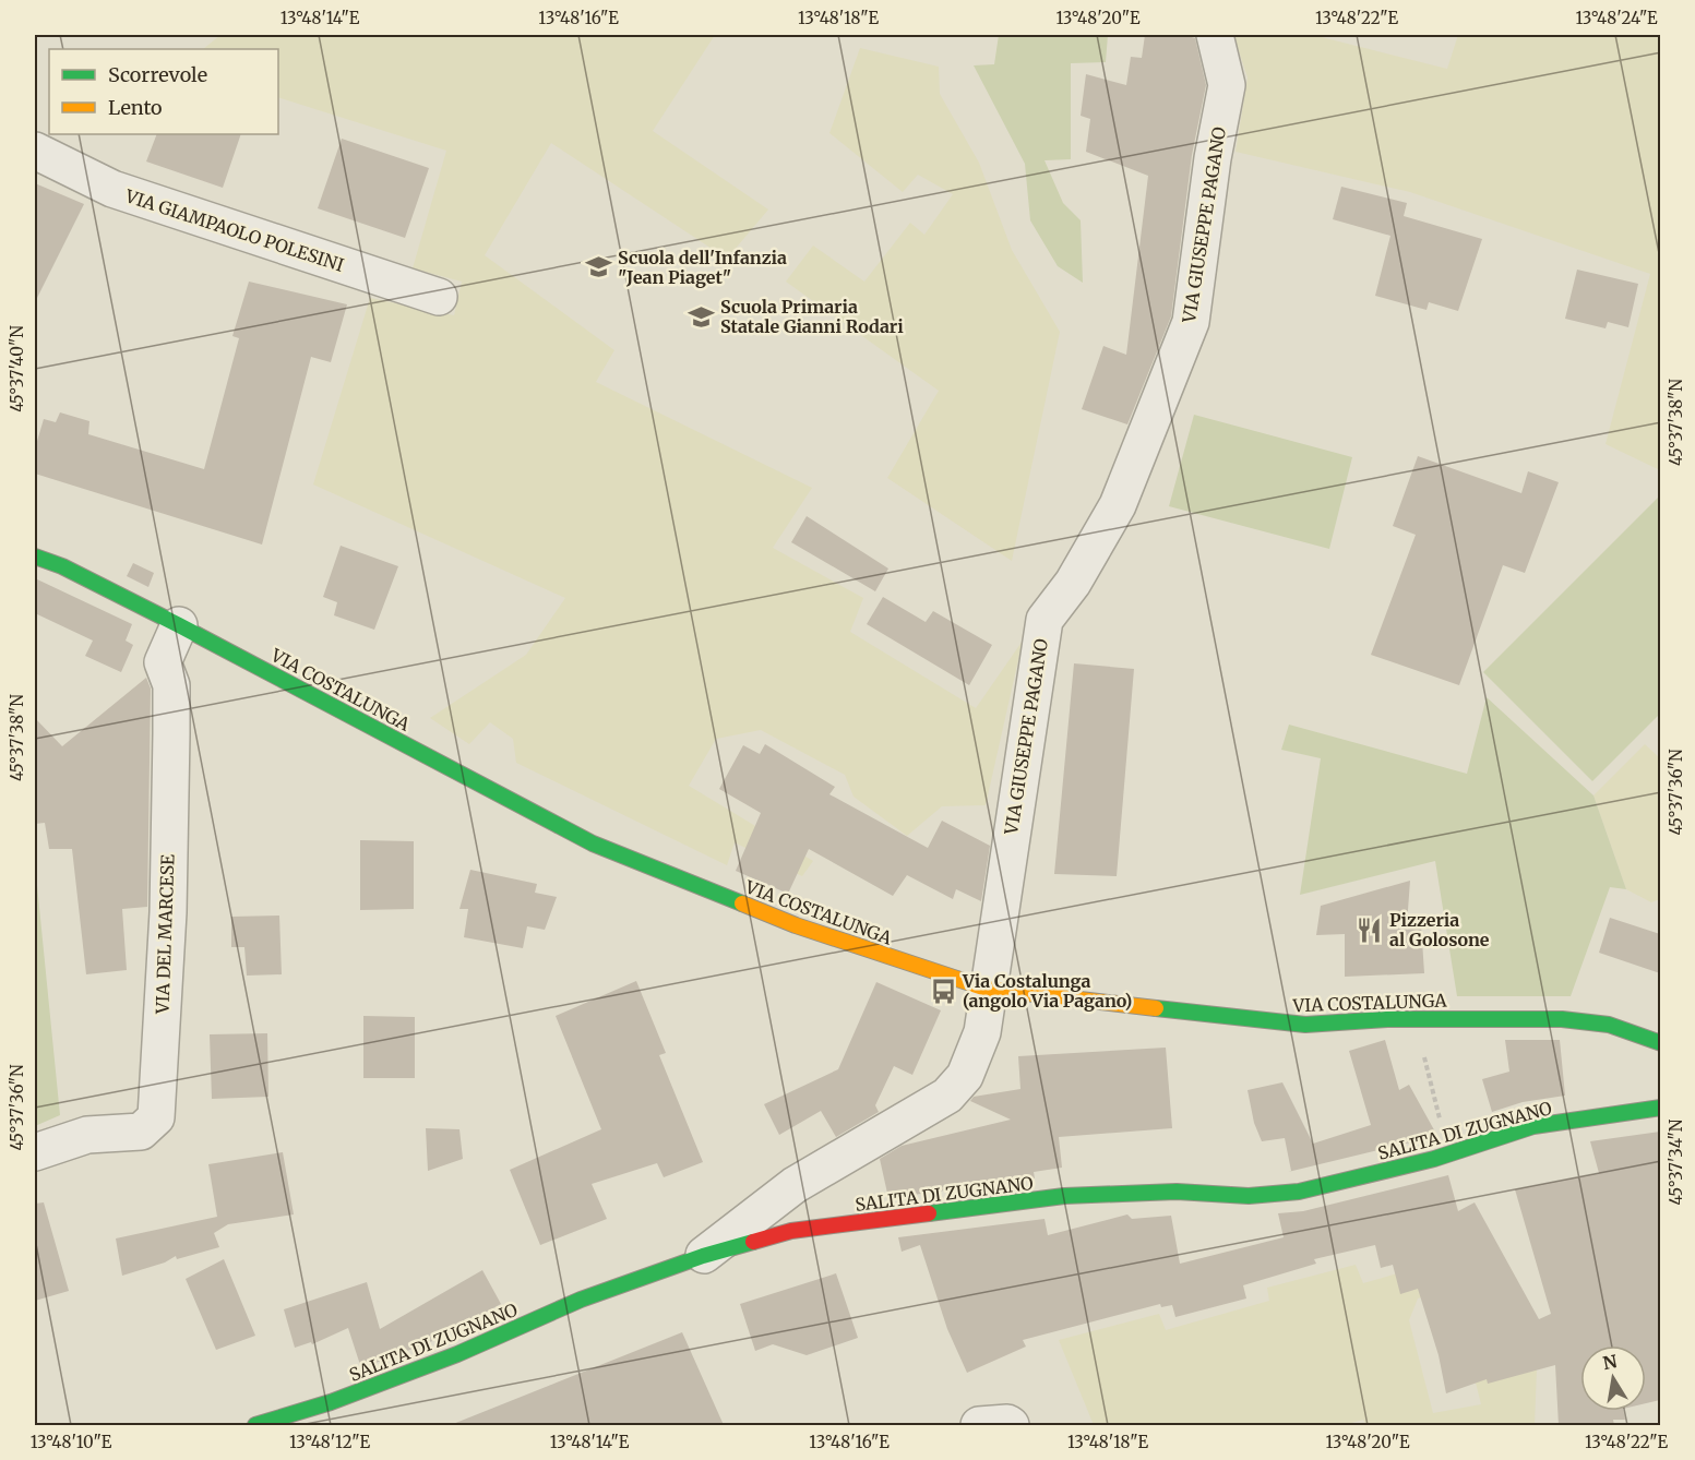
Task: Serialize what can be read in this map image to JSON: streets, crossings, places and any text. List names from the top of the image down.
{
  "streets": {
    "street": [
      "VIA GIUSEPPE PAGANO",
      "VIA GIAMPAOLO POLESINI",
      "VIA COSTALUNGA",
      "VIA DEL MARCESE",
      "SALITA DI ZUGNANO"
    ]
  },
  "crossings": [
    ["VIA GIUSEPPE PAGANO", "VIA COSTALUNGA"],
    ["VIA GIUSEPPE PAGANO", "SALITA DI ZUGNANO"],
    ["VIA COSTALUNGA", "VIA DEL MARCESE"]
  ],
  "places": {
    "school or university": ["Scuola dell'Infanzia \"Jean Piaget\"", "Scuola Primaria Statale Gianni Rodari"],
    "restaurant": ["Pizzeria al Golosone"],
    "bus stop": ["Via Costalunga (angolo Via Pagano)"]
  },
  "legend": ["Scorrevole", "Lento"],
  "north": "top",
  "coordinates": [
    "13°48'14\"E",
    "13°48'16\"E",
    "13°48'18\"E",
    "13°48'20\"E",
    "13°48'22\"E",
    "13°48'24\"E",
    "45°37'40\"N",
    "45°37'38\"N",
    "45°37'36\"N",
    "45°37'34\"N",
    "13°48'10\"E",
    "13°48'12\"E"
  ]
}
